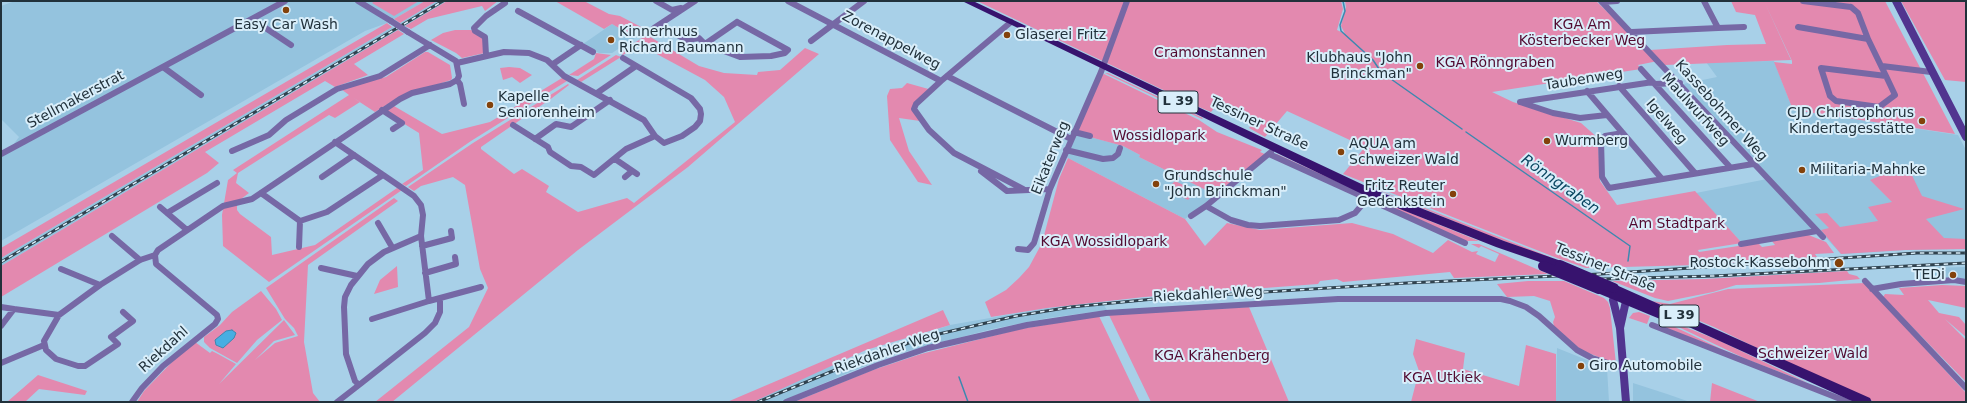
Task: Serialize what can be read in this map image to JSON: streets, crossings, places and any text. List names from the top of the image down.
{
  "streets": {
    "main road": ["L 39", "Tessiner Straße"],
    "street": [
      "Zorenappelweg",
      "Taubenweg",
      "Stellmakerstrat",
      "Maulwurfweg",
      "Kassebohmer Weg",
      "Igelweg",
      "Eikaterweg",
      "Riekdahler Weg",
      "Riekdahl"
    ]
  },
  "crossings": [
    ["Taubenweg", "Maulwurfweg"],
    ["Taubenweg", "Kassebohmer Weg"],
    ["Taubenweg", "Igelweg"],
    ["Tessiner Straße", "Eikaterweg"]
  ],
  "water": ["Rönngraben"],
  "parks": [
    "KGA Am Kösterbecker Weg",
    "Cramonstannen",
    "KGA Rönngraben",
    "Wossidlopark",
    "Am Stadtpark",
    "KGA Wossidlopark",
    "Schweizer Wald",
    "KGA Krähenberg",
    "KGA Utkiek"
  ],
  "places": [
    "Easy Car Wash",
    "Glaserei Fritz",
    "Kinnerhuus Richard Baumann",
    "Klubhaus \"John Brinckman\"",
    "Kapelle Seniorenheim",
    "CJD Christophorus Kindertagesstätte",
    "Wurmberg",
    "AQUA am Schweizer Wald",
    "Militaria-Mahnke",
    "Grundschule \"John Brinckman\"",
    "Fritz Reuter Gedenkstein",
    "Rostock-Kassebohm",
    "TEDi",
    "Giro Automobile"
  ]
}
